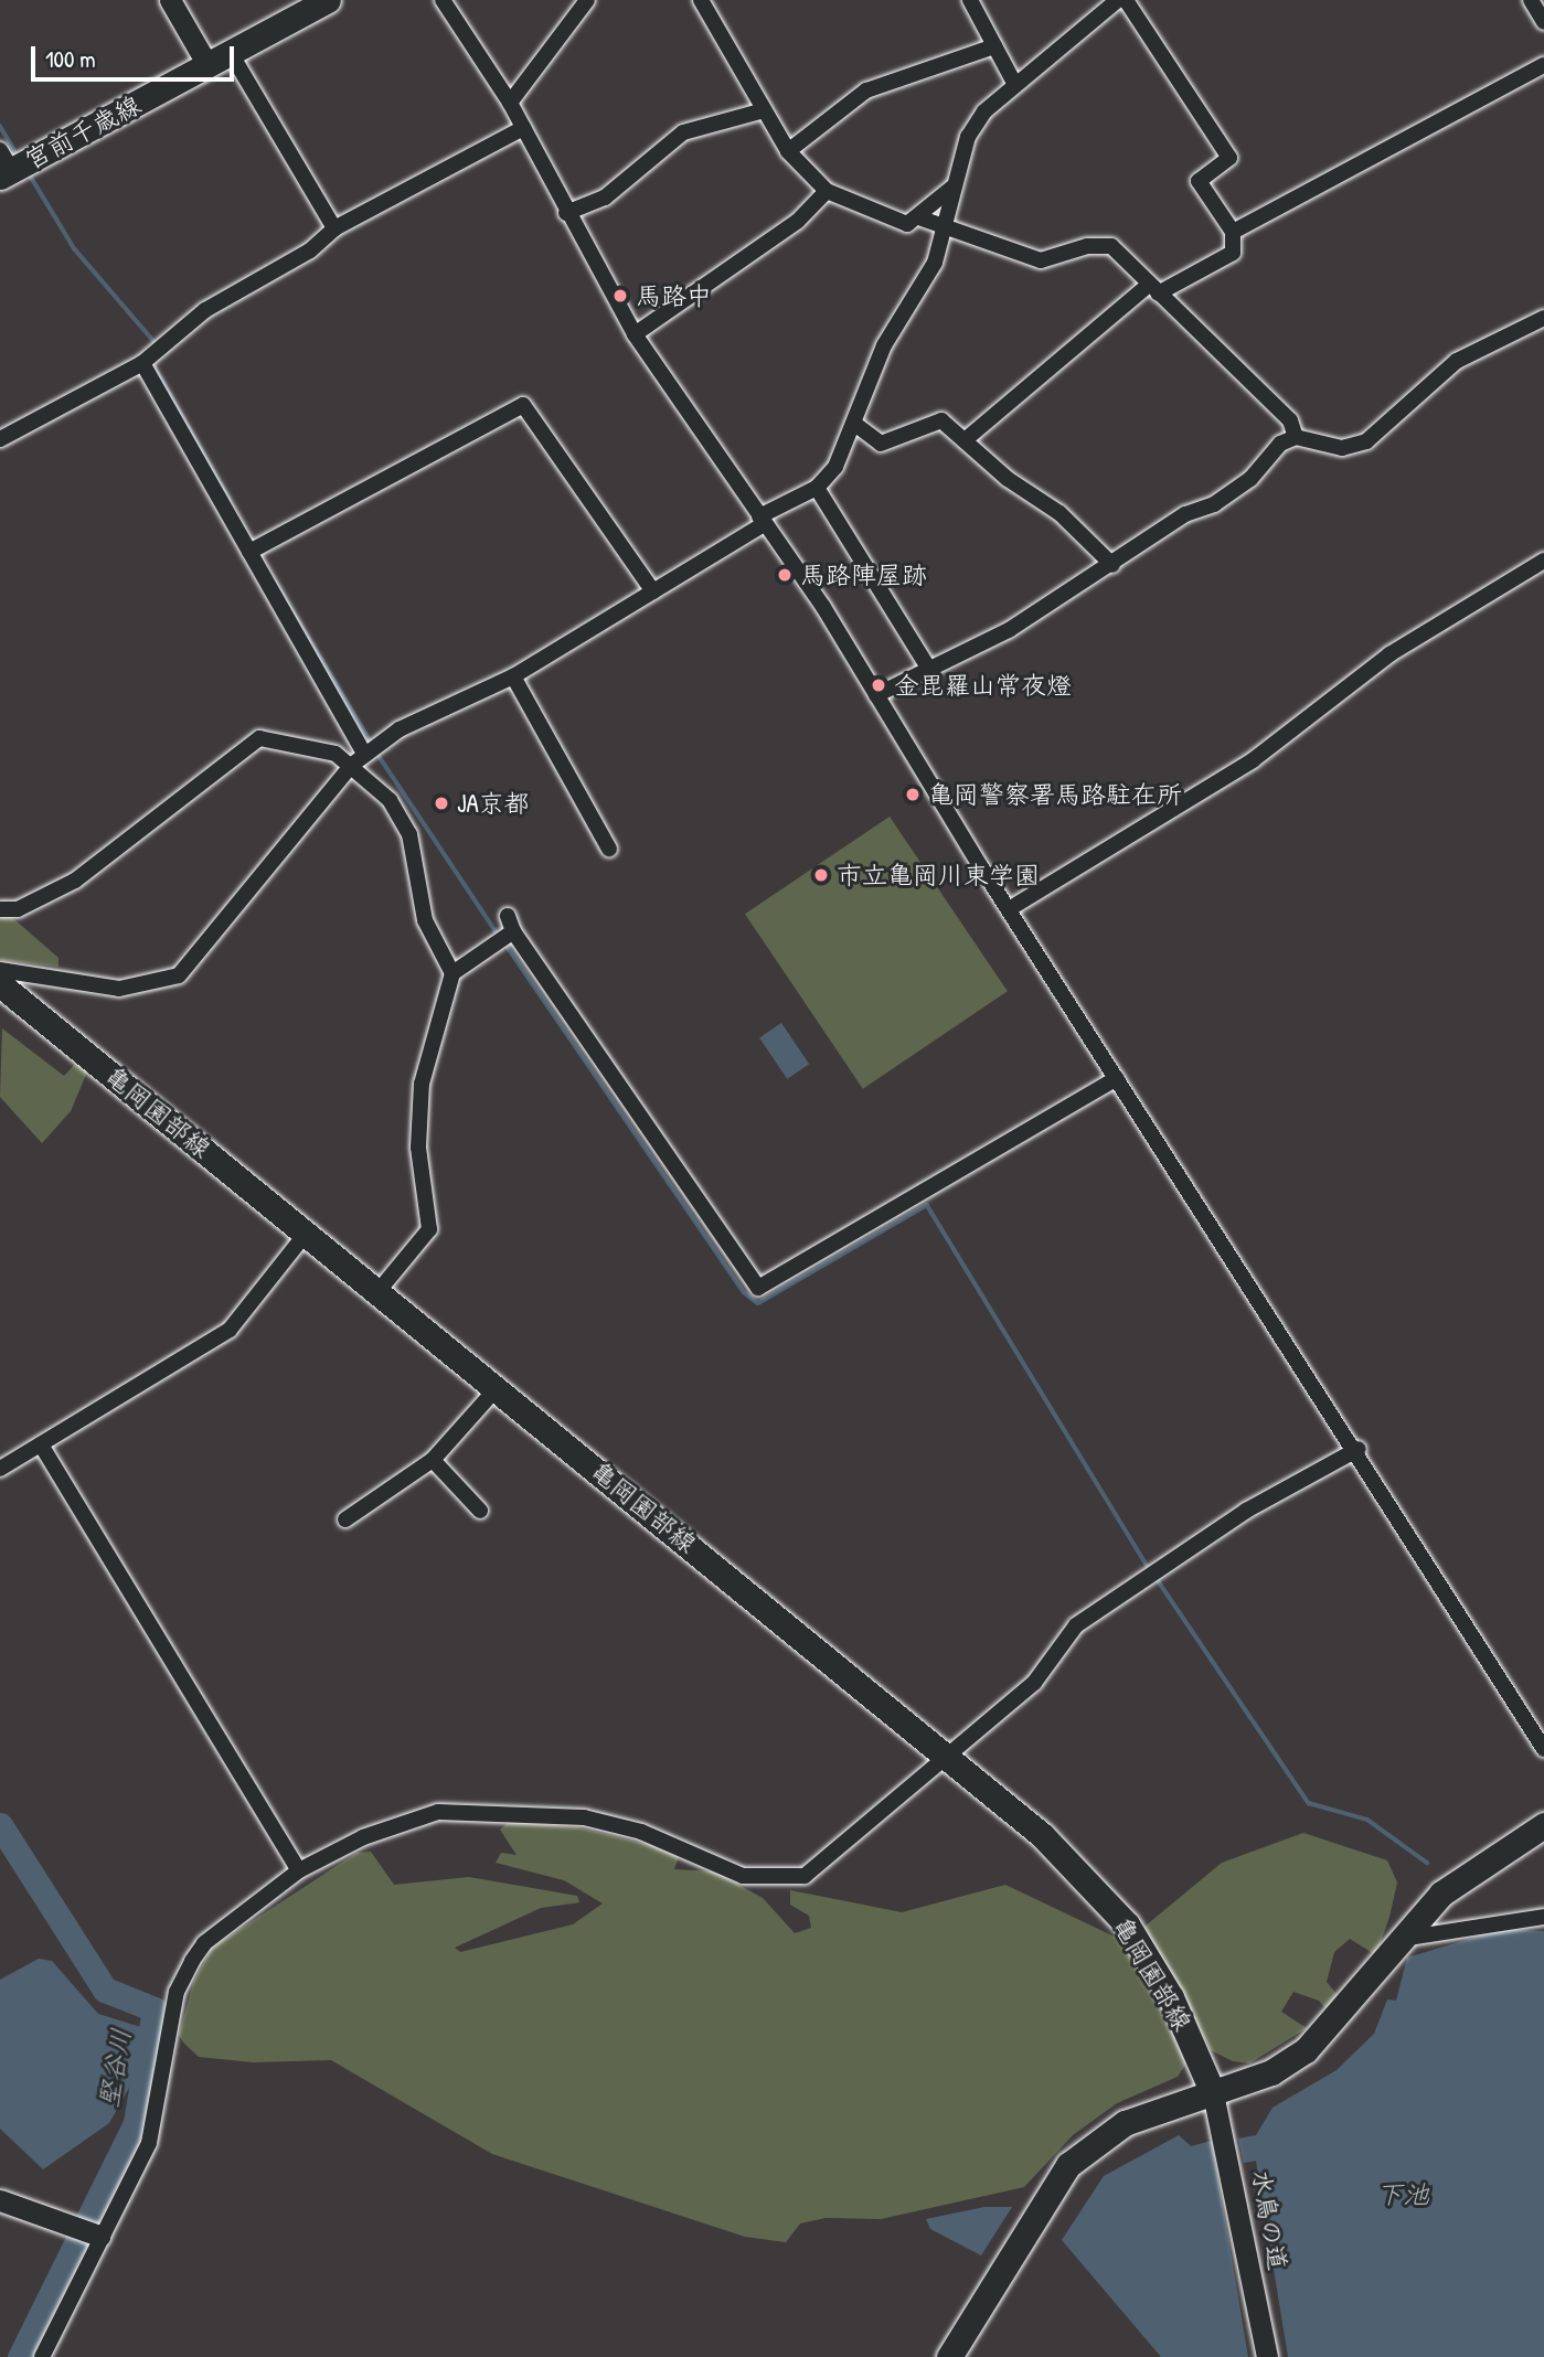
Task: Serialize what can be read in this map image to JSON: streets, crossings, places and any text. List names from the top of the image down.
{
  "streets": {
    "main road": ["宮前千歳線", "亀岡園部線"],
    "street": ["水鳥の道"]
  },
  "crossings": [
    ["亀岡園部線", "水鳥の道"]
  ],
  "water": ["堅谷川", "下池"],
  "places": [
    "馬路中",
    "馬路陣屋跡",
    "金毘羅山常夜燈",
    "亀岡警察署馬路駐在所",
    "JA京都",
    "市立亀岡川東学園"
  ],
  "scale_bar": "100 m"
}
